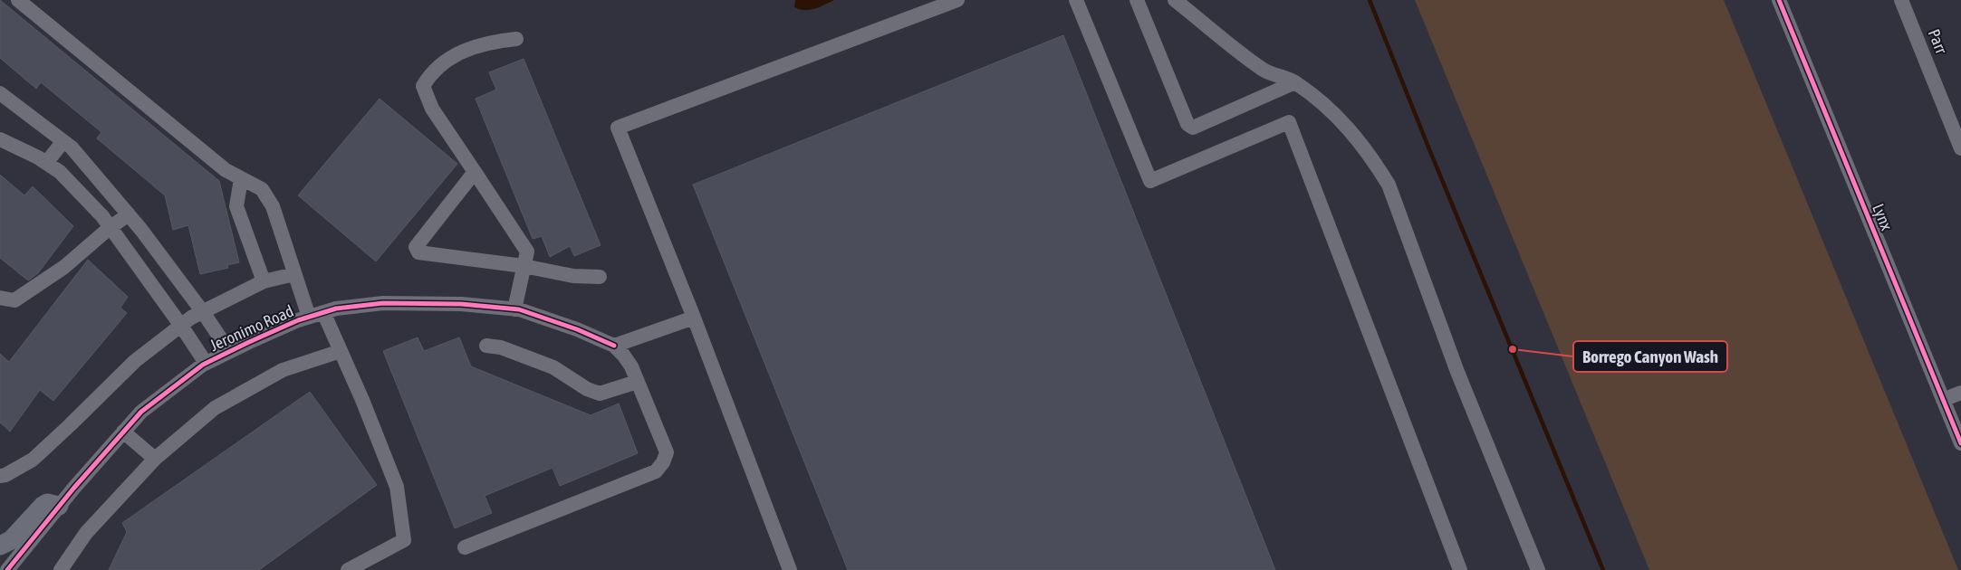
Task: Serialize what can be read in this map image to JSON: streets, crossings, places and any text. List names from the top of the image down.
{
  "streets": {
    "street": ["Parr", "Lynx", "Jeronimo Road"]
  },
  "places": ["Borrego Canyon Wash"]
}
